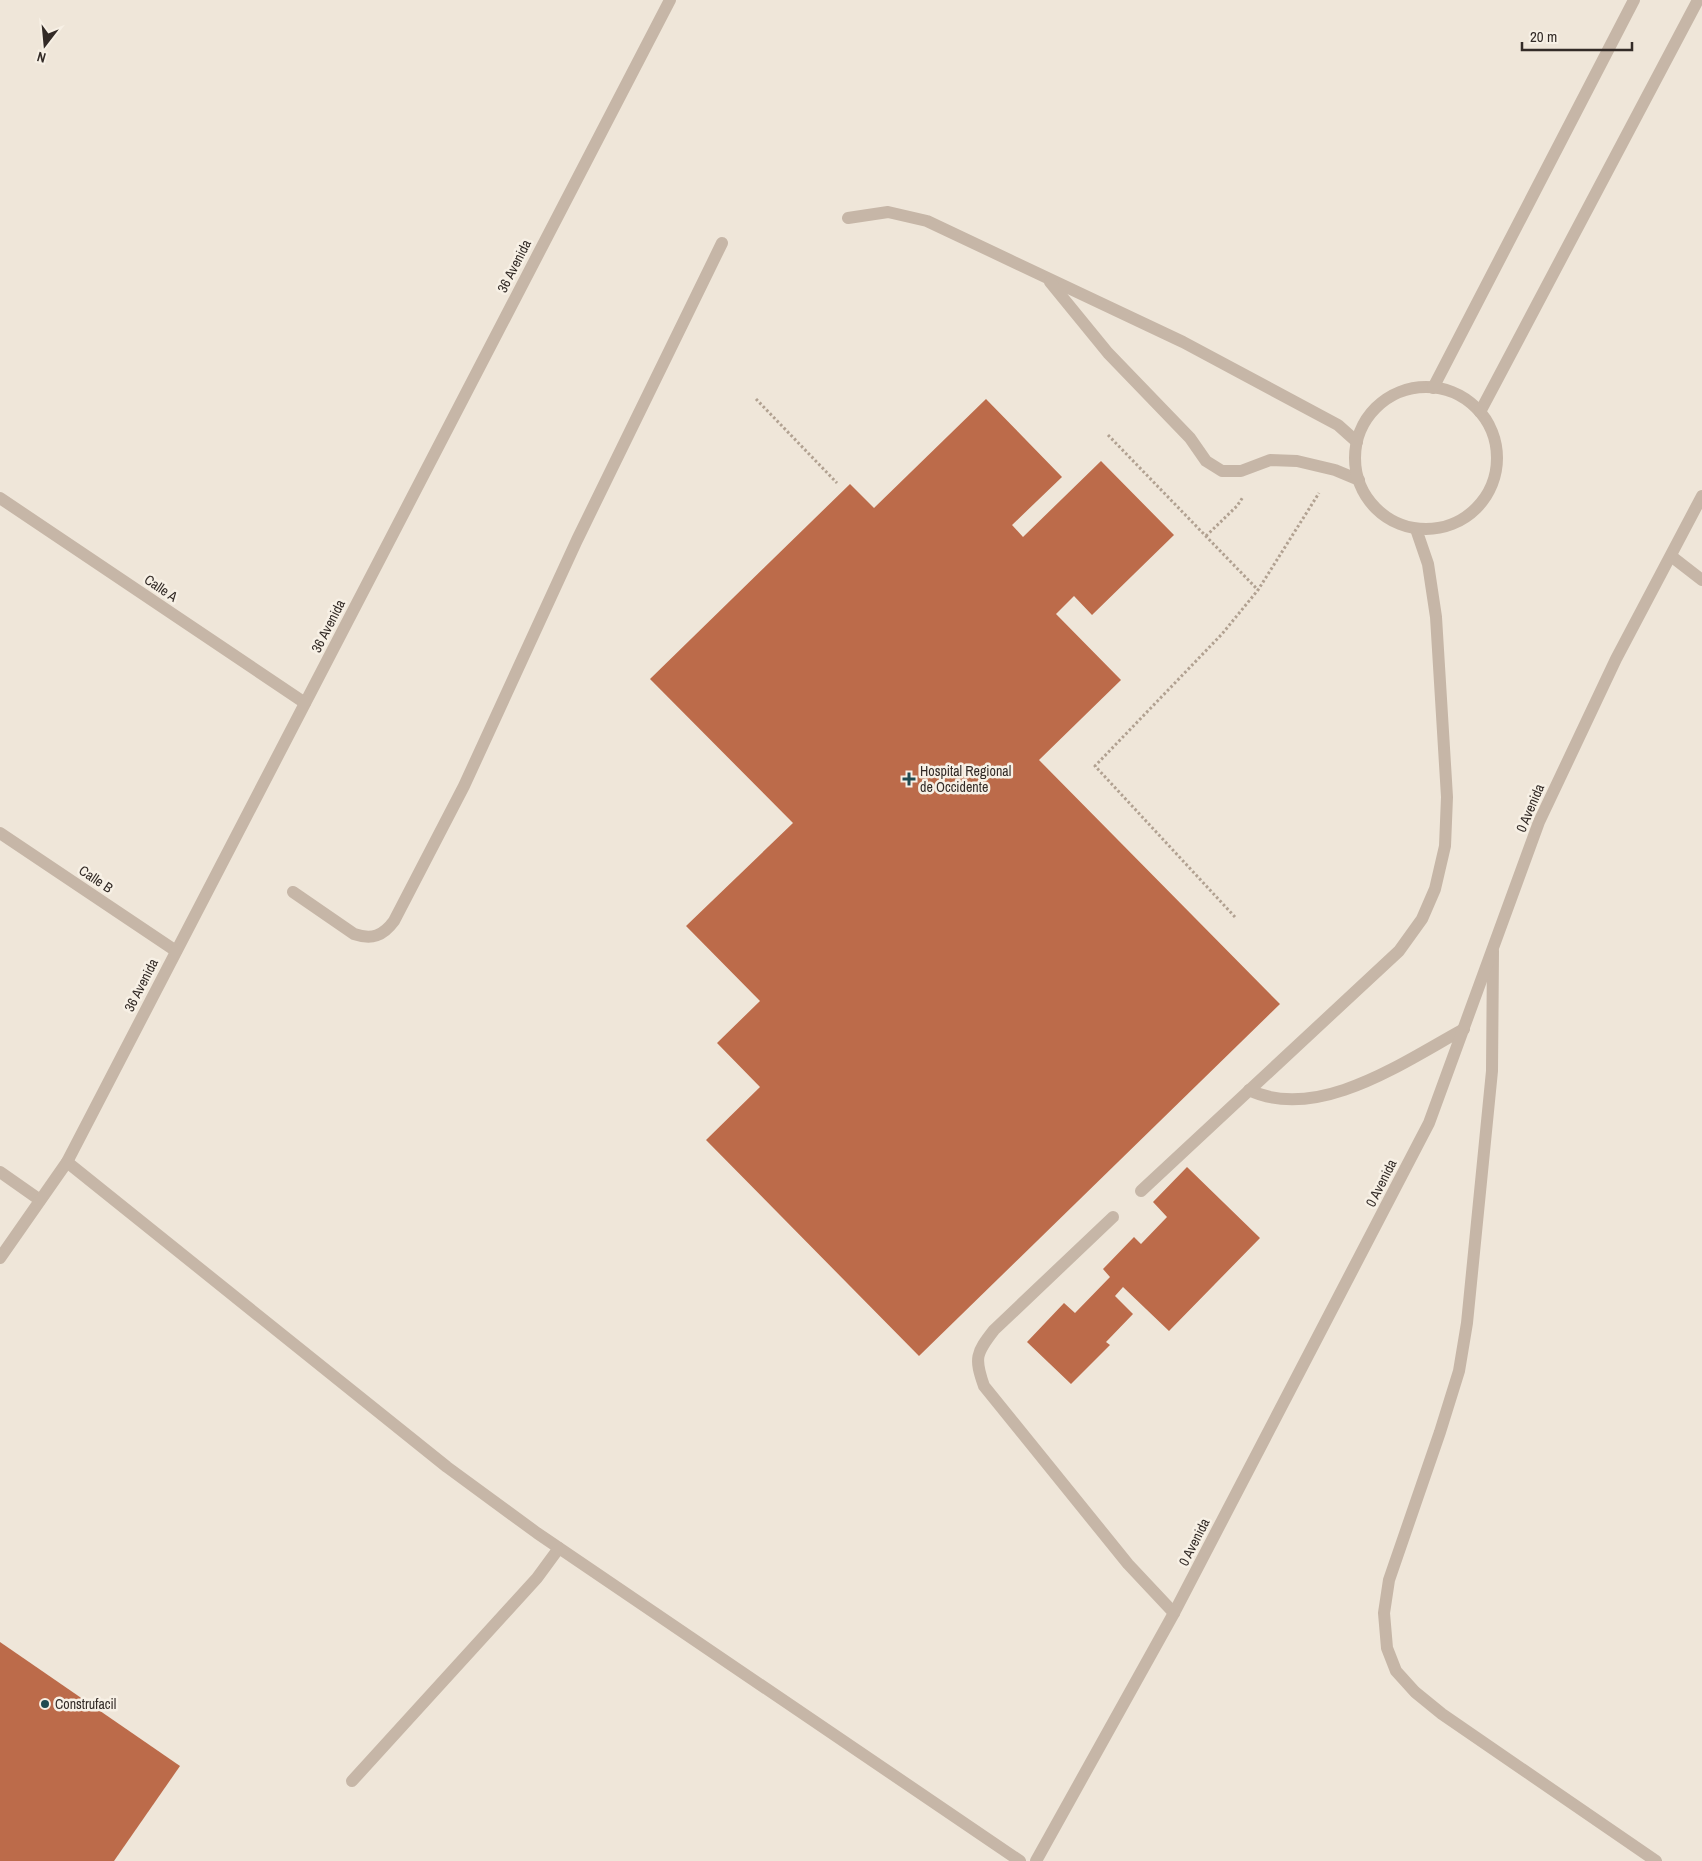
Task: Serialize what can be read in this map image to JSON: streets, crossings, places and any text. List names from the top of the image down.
{
  "streets": {
    "street": [
      "36 Avenida",
      "Calle A",
      "0 Avenida",
      "Calle B"
    ]
  },
  "crossings": [
    ["36 Avenida", "Calle A"],
    ["36 Avenida", "Calle B"]
  ],
  "places": {
    "health": ["Hospital Regional de Occidente"],
    "other": ["Construfacil"]
  },
  "scale_bar": "20 m",
  "north": "bottom"
}
